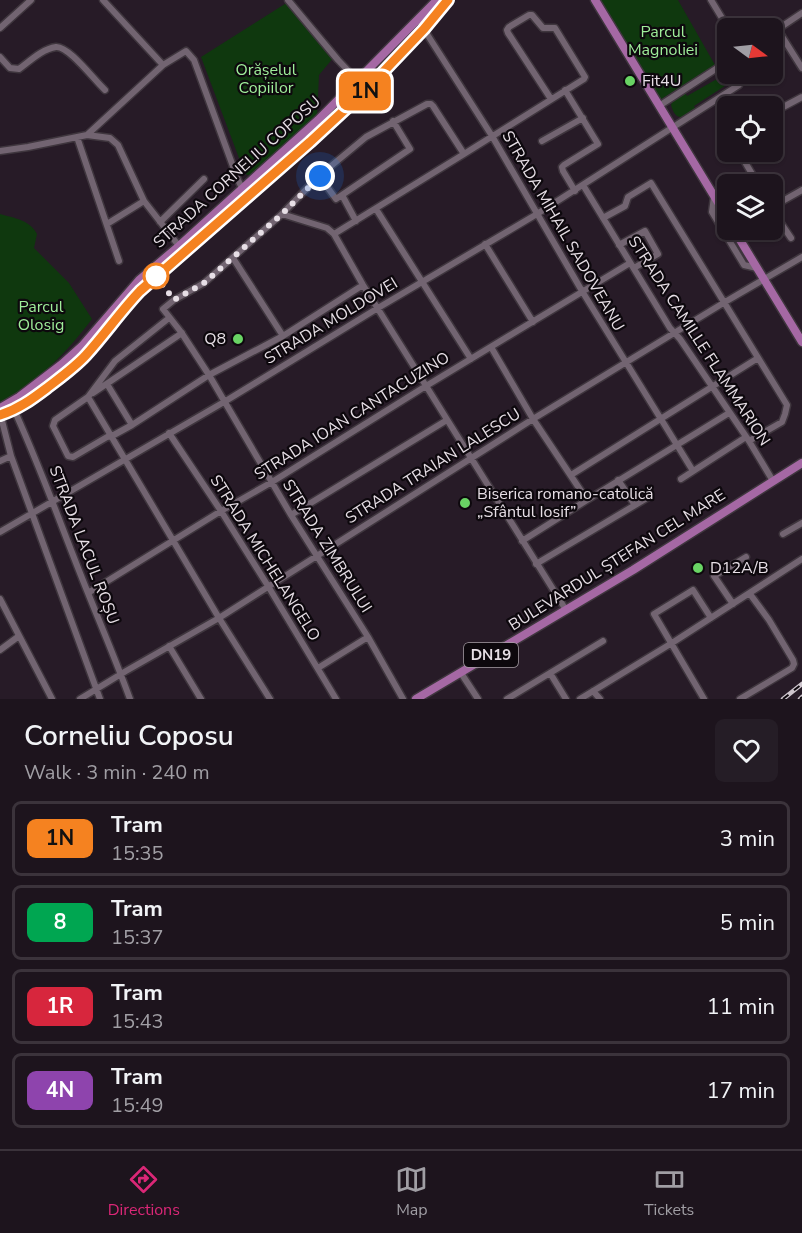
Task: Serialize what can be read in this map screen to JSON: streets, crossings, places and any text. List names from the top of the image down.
{
  "streets": {
    "main road": ["STRADA CORNELIU COPOSU", "BULEVARDUL ȘTEFAN CEL MARE", "DN19"],
    "street": [
      "STRADA MIHAIL SADOVEANU",
      "STRADA MOLDOVEI",
      "STRADA CAMILLE FLAMMARION",
      "STRADA IOAN CANTACUZINO",
      "STRADA TRAIAN LALESCU",
      "STRADA LACUL ROȘU",
      "STRADA ZIMBRULUI",
      "STRADA MICHELANGELO"
    ]
  },
  "crossings": [
    ["STRADA CORNELIU COPOSU", "STRADA MIHAIL SADOVEANU"],
    ["STRADA CORNELIU COPOSU", "STRADA LACUL ROȘU"],
    ["STRADA MIHAIL SADOVEANU", "STRADA MOLDOVEI"],
    ["STRADA MIHAIL SADOVEANU", "STRADA IOAN CANTACUZINO"],
    ["STRADA MIHAIL SADOVEANU", "STRADA TRAIAN LALESCU"],
    ["STRADA MOLDOVEI", "STRADA CAMILLE FLAMMARION"],
    ["STRADA MOLDOVEI", "STRADA LACUL ROȘU"],
    ["STRADA MOLDOVEI", "STRADA ZIMBRULUI"],
    ["STRADA MOLDOVEI", "STRADA MICHELANGELO"],
    ["STRADA CAMILLE FLAMMARION", "STRADA IOAN CANTACUZINO"],
    ["STRADA CAMILLE FLAMMARION", "STRADA TRAIAN LALESCU"],
    ["STRADA CAMILLE FLAMMARION", "BULEVARDUL ȘTEFAN CEL MARE"],
    ["STRADA IOAN CANTACUZINO", "STRADA LACUL ROȘU"],
    ["STRADA IOAN CANTACUZINO", "STRADA ZIMBRULUI"],
    ["STRADA IOAN CANTACUZINO", "STRADA MICHELANGELO"],
    ["STRADA TRAIAN LALESCU", "STRADA LACUL ROȘU"],
    ["STRADA TRAIAN LALESCU", "STRADA ZIMBRULUI"],
    ["STRADA TRAIAN LALESCU", "STRADA MICHELANGELO"]
  ],
  "parks": ["Parcul Magnoliei", "Orășelul Copiilor", "Parcul Olosig"],
  "places": [
    "Fit4U",
    "Q8",
    "Biserica romano-catolică „Sfântul Iosif”",
    "D12A/B"
  ],
  "lines": ["tram line 1N"],
  "north": "right",
  "page": {
    "on_map": "1N",
    "heading": ["Corneliu Coposu", "Walk · 3 min · 240 m"],
    "list": [
      {
        "mark": "1N",
        "name": "Tram",
        "note": "15:35",
        "value": "3 min"
      },
      {
        "mark": "8",
        "name": "Tram",
        "note": "15:37",
        "value": "5 min"
      },
      {
        "mark": "1R",
        "name": "Tram",
        "note": "15:43",
        "value": "11 min"
      },
      {
        "mark": "4N",
        "name": "Tram",
        "note": "15:49",
        "value": "17 min"
      }
    ],
    "tabs": ["Directions", "Map", "Tickets"]
  }
}
